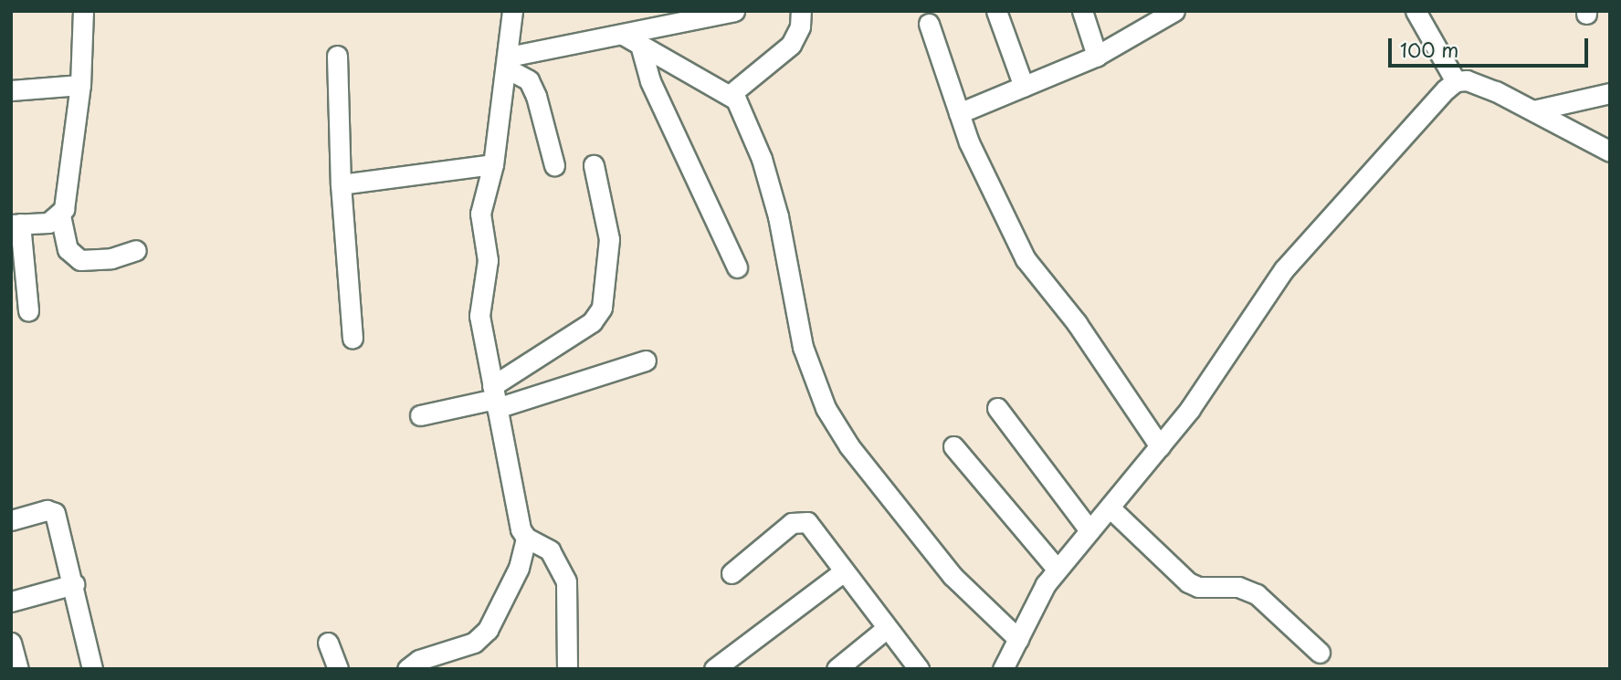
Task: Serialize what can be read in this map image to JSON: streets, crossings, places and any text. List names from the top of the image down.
{
  "scale_bar": "100 m"
}
